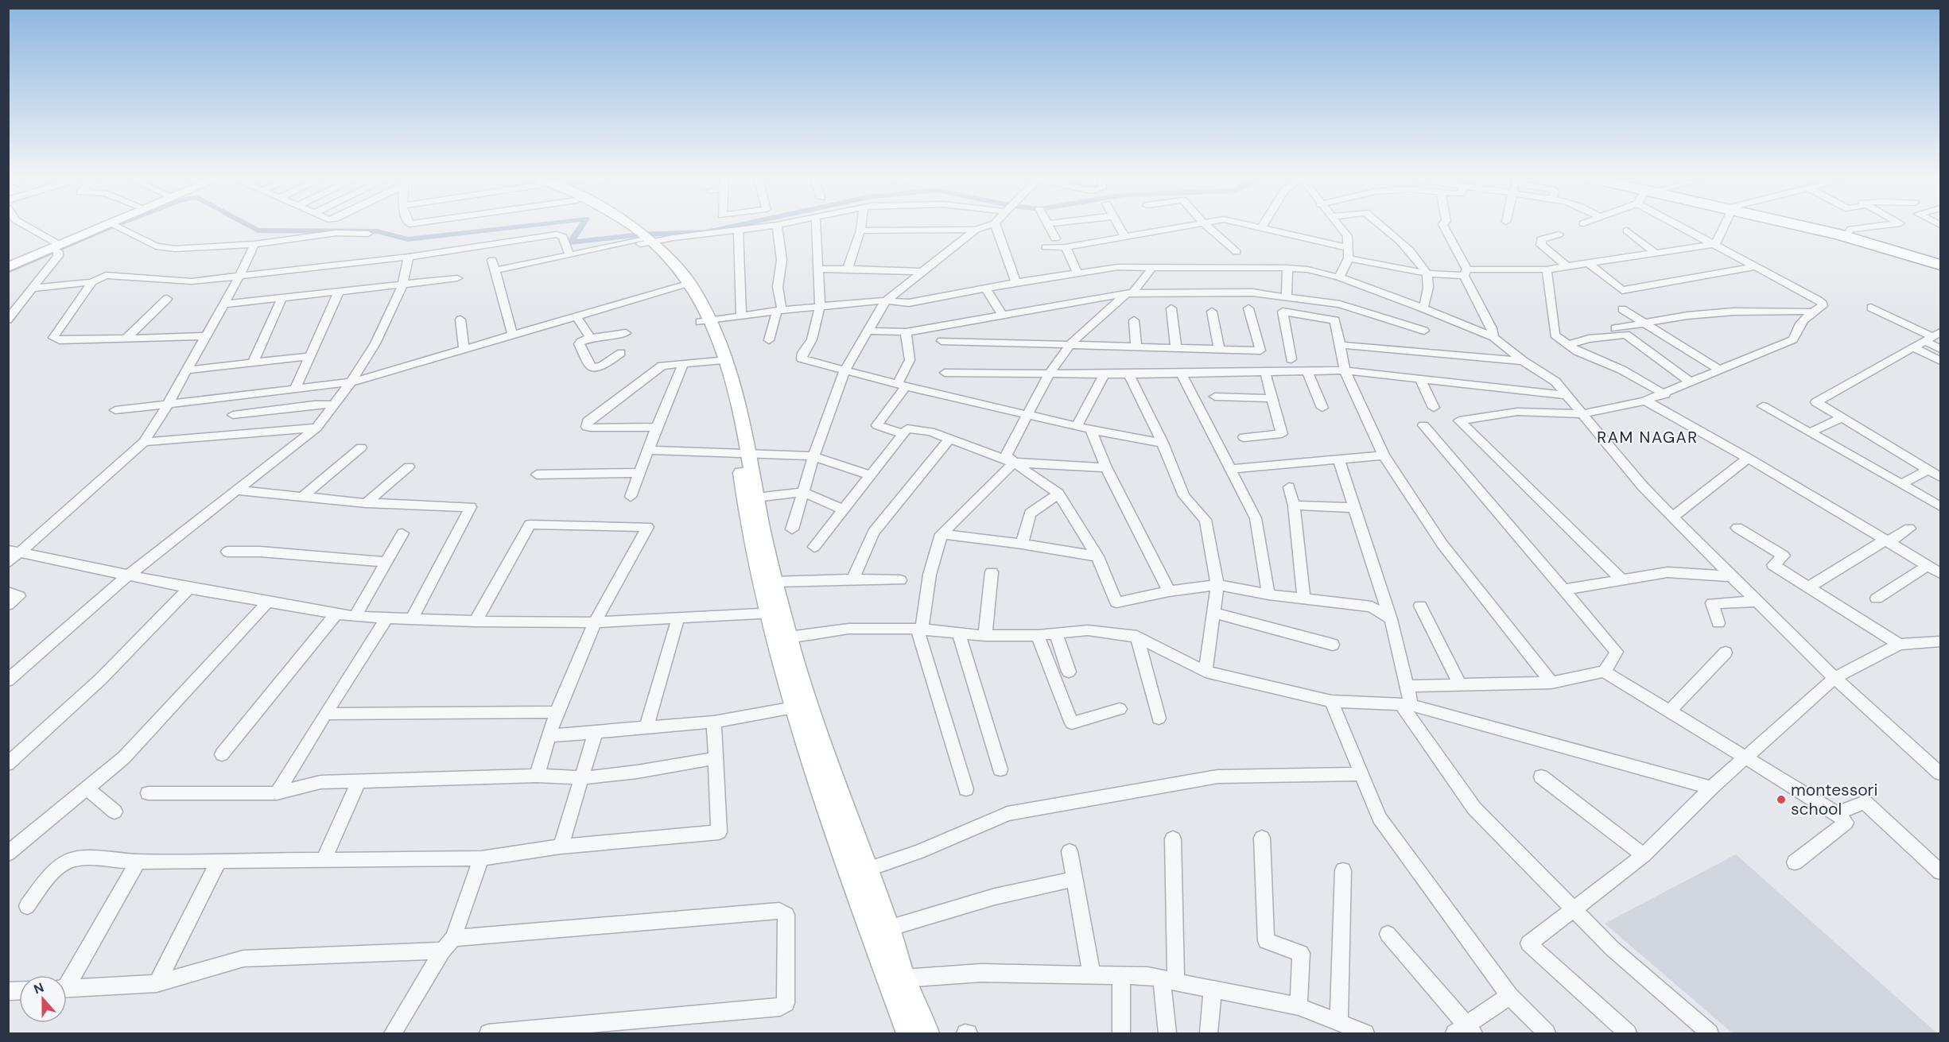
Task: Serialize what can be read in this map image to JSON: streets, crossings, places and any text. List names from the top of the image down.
{
  "districts": ["RAM NAGAR"],
  "places": ["montessori school"],
  "north": "top"
}
